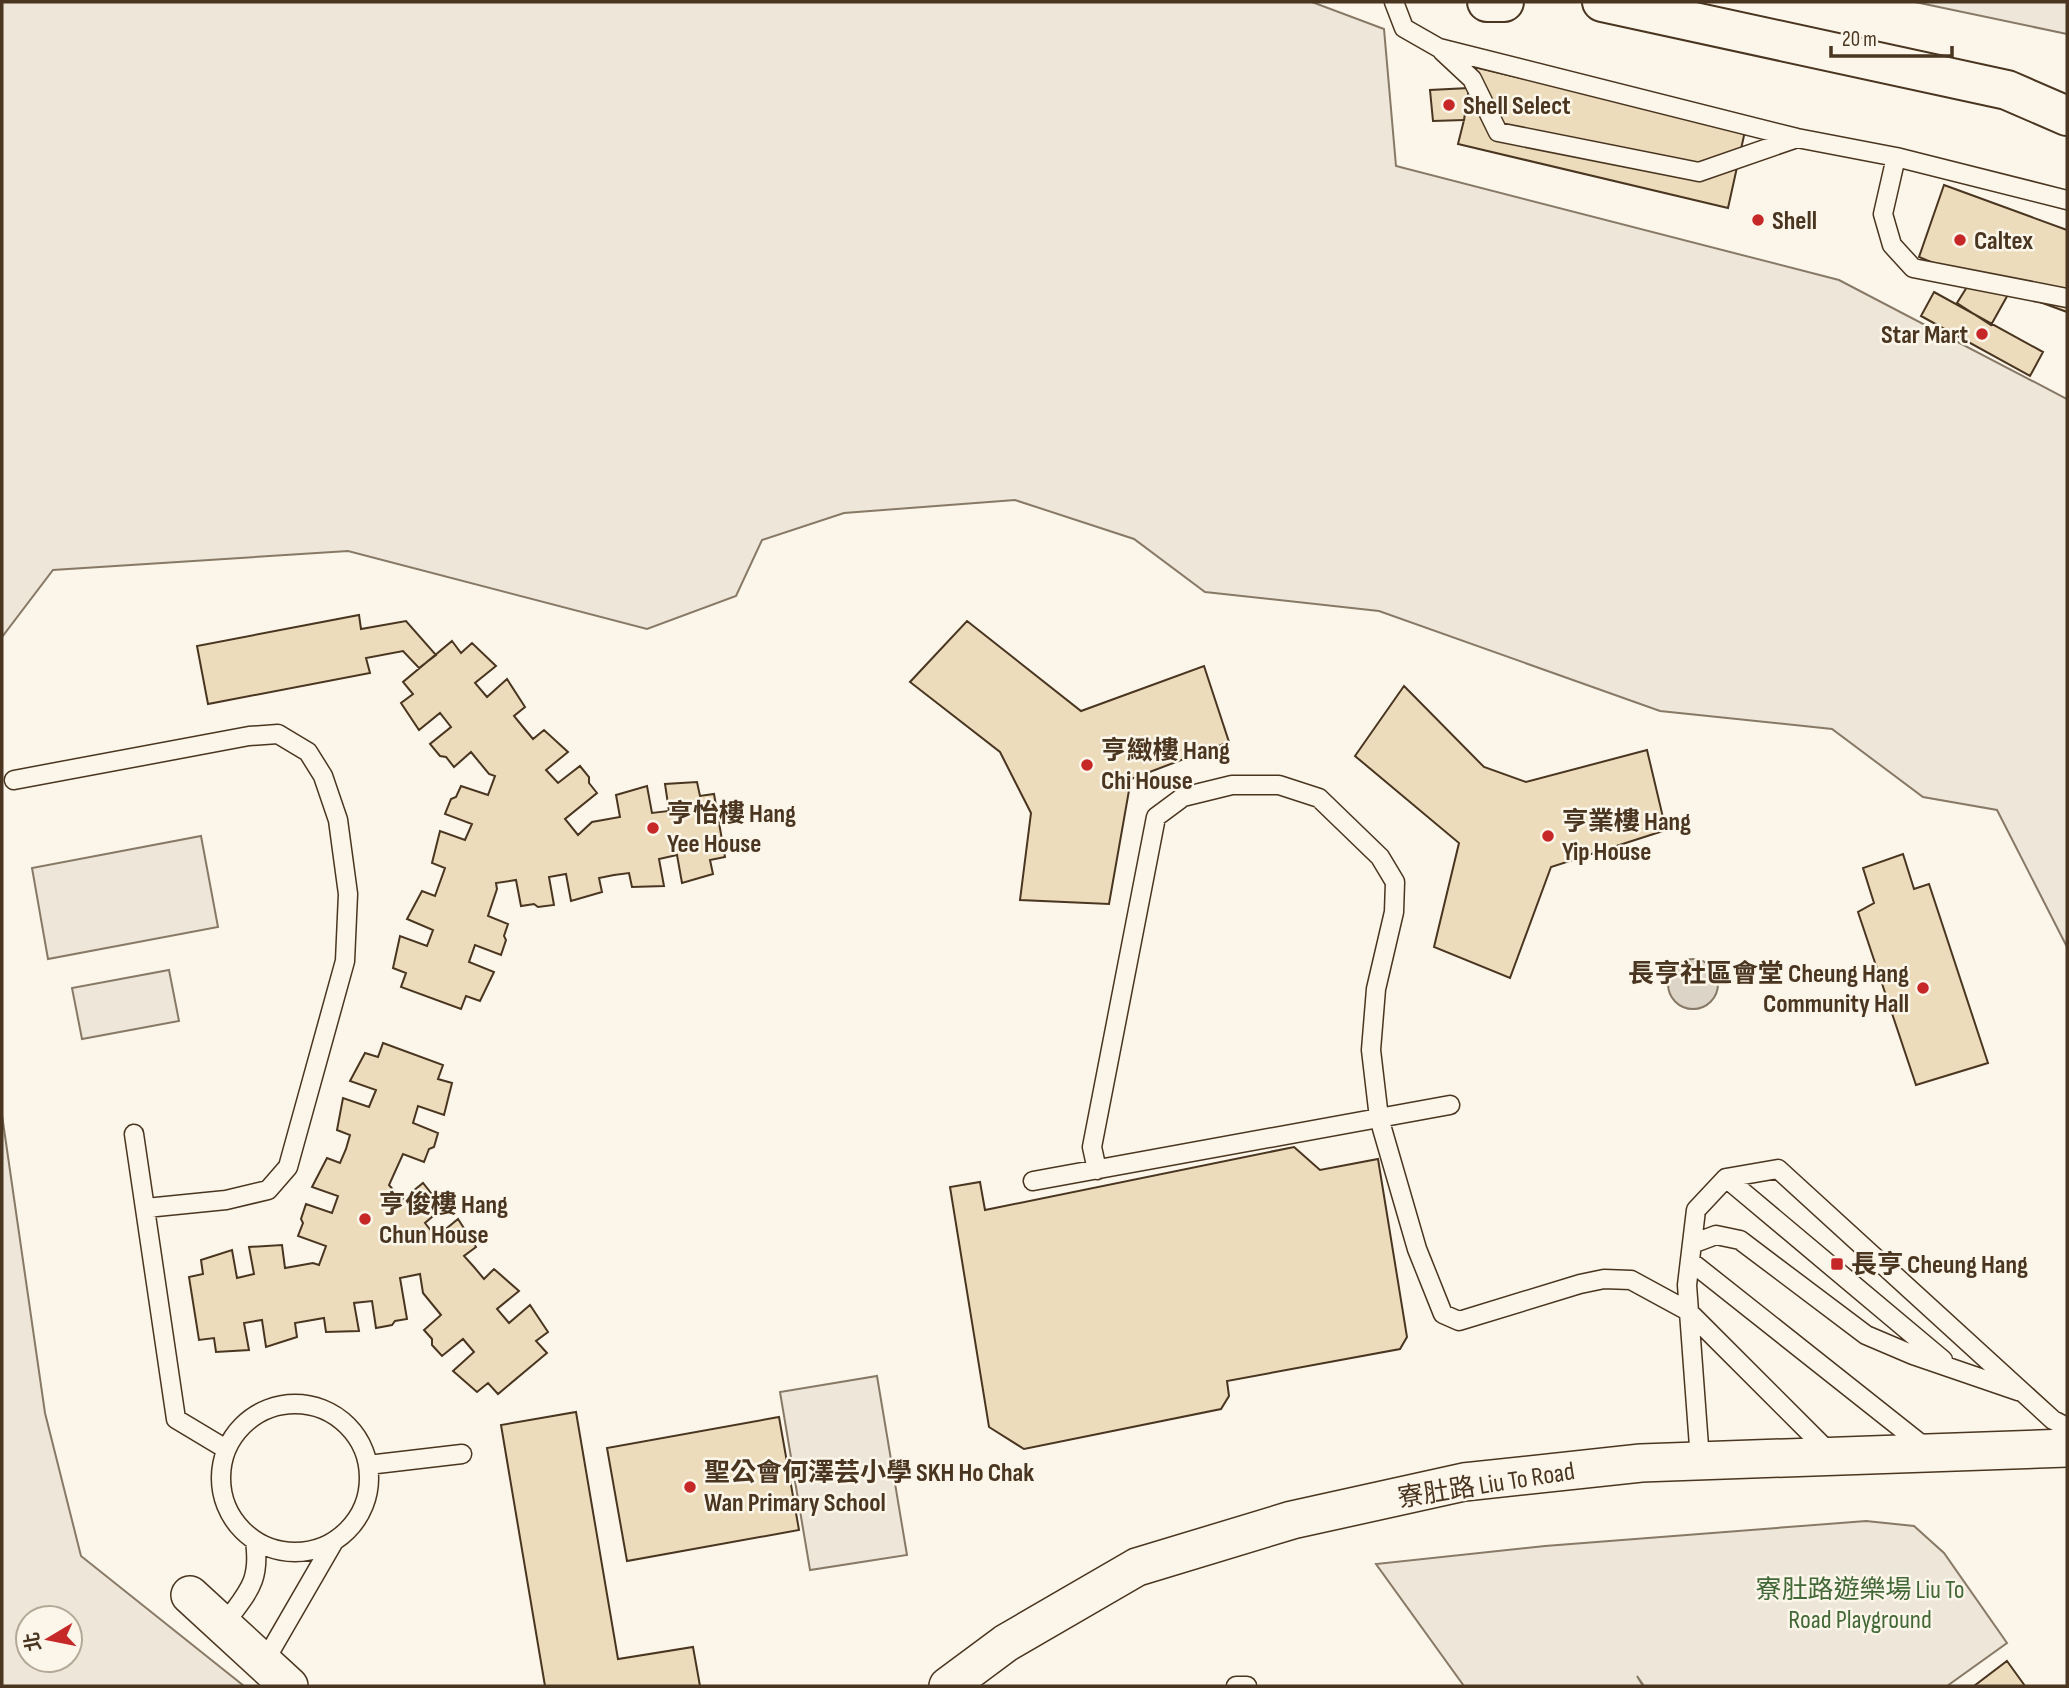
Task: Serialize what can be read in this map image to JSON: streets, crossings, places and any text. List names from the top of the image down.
{
  "streets": {
    "street": ["寮肚路 Liu To Road"]
  },
  "parks": ["寮肚路遊樂場 Liu To Road Playground"],
  "places": {
    "other": [
      "Shell Select",
      "Shell",
      "Caltex",
      "Star Mart",
      "亨緻樓 Hang Chi House",
      "亨怡樓 Hang Yee House",
      "亨業樓 Hang Yip House",
      "長亨社區會堂 Cheung Hang Community Hall",
      "亨俊樓 Hang Chun House",
      "聖公會何澤芸小學 SKH Ho Chak Wan Primary School"
    ],
    "transit": ["長亨 Cheung Hang"]
  },
  "scale_bar": "20 m",
  "north": "left"
}
